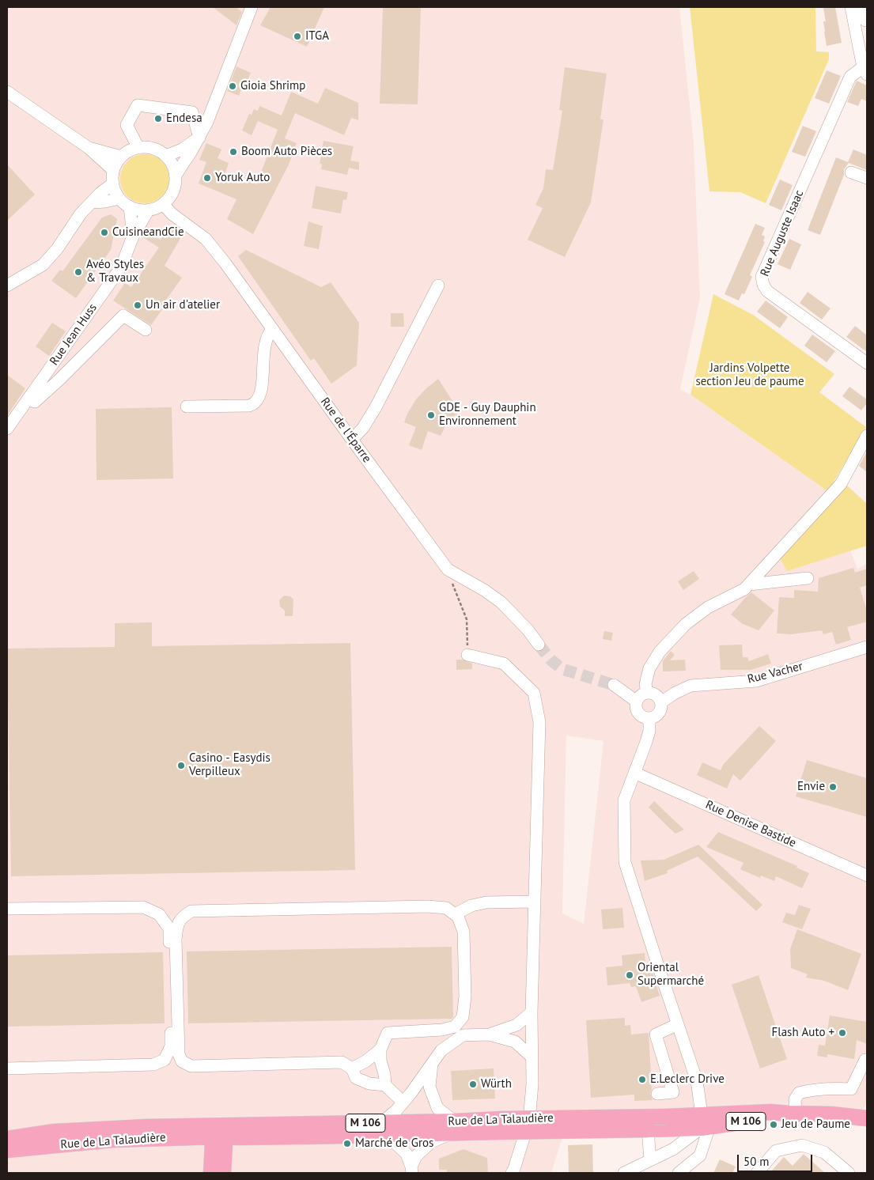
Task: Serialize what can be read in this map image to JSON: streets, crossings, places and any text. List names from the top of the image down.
{
  "streets": {
    "main road": ["Rue de La Talaudière", "M 106"],
    "street": [
      "Rue Auguste Isaac",
      "Rue Jean Huss",
      "Rue de l'Éparre",
      "Rue Vacher",
      "Rue Denise Bastide"
    ]
  },
  "crossings": [
    ["Rue Jean Huss", "Rue de l'Éparre"]
  ],
  "parks": ["Jardins Volpette section Jeu de paume"],
  "places": [
    "ITGA",
    "Gioia Shrimp",
    "Endesa",
    "Boom Auto Pièces",
    "Yoruk Auto",
    "CuisineandCie",
    "Avéo Styles & Travaux",
    "Un air d'atelier",
    "GDE - Guy Dauphin Environnement",
    "Casino - Easydis Verpilleux",
    "Envie",
    "Oriental Supermarché",
    "Flash Auto +",
    "E.Leclerc Drive",
    "Würth",
    "Jeu de Paume",
    "Marché de Gros"
  ],
  "scale_bar": "50 m"
}
